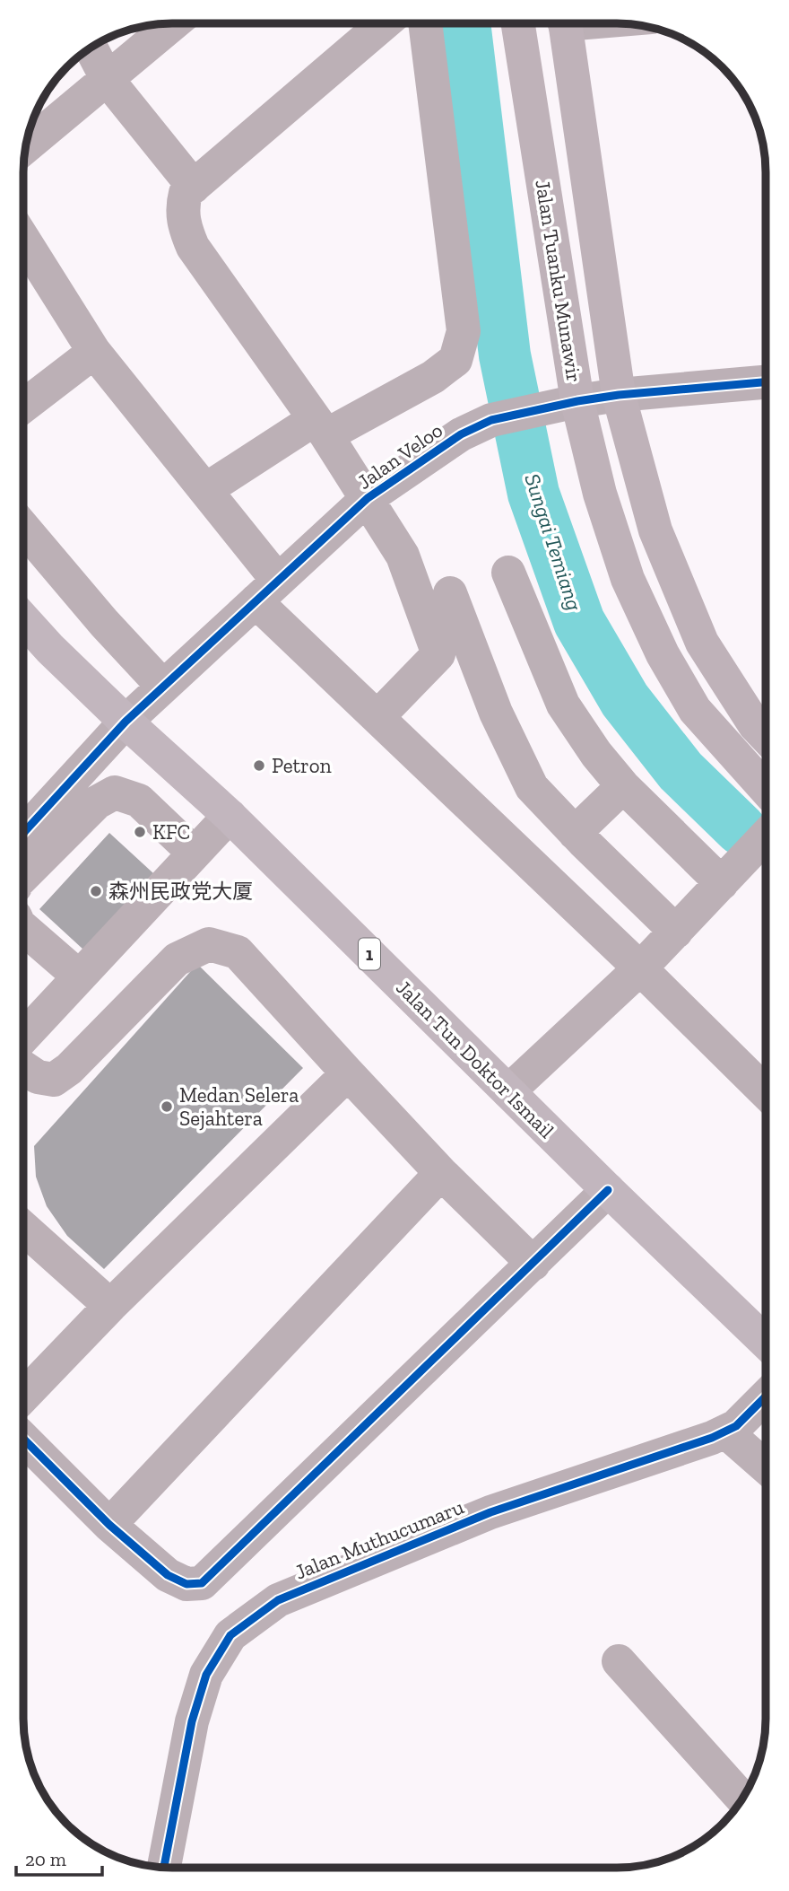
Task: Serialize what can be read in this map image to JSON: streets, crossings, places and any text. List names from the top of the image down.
{
  "streets": {
    "highway": ["1", "Jalan Tun Doktor Ismail"],
    "main road": ["Jalan Tuanku Munawir"],
    "street": ["Jalan Veloo", "Jalan Muthucumaru"]
  },
  "crossings": [
    ["Jalan Tuanku Munawir", "Jalan Veloo"],
    ["Jalan Veloo", "Jalan Tun Doktor Ismail"]
  ],
  "water": ["Sungai Temiang"],
  "places": [
    "Petron",
    "KFC",
    "森州民政党大厦",
    "Medan Selera Sejahtera"
  ],
  "scale_bar": "20 m"
}
